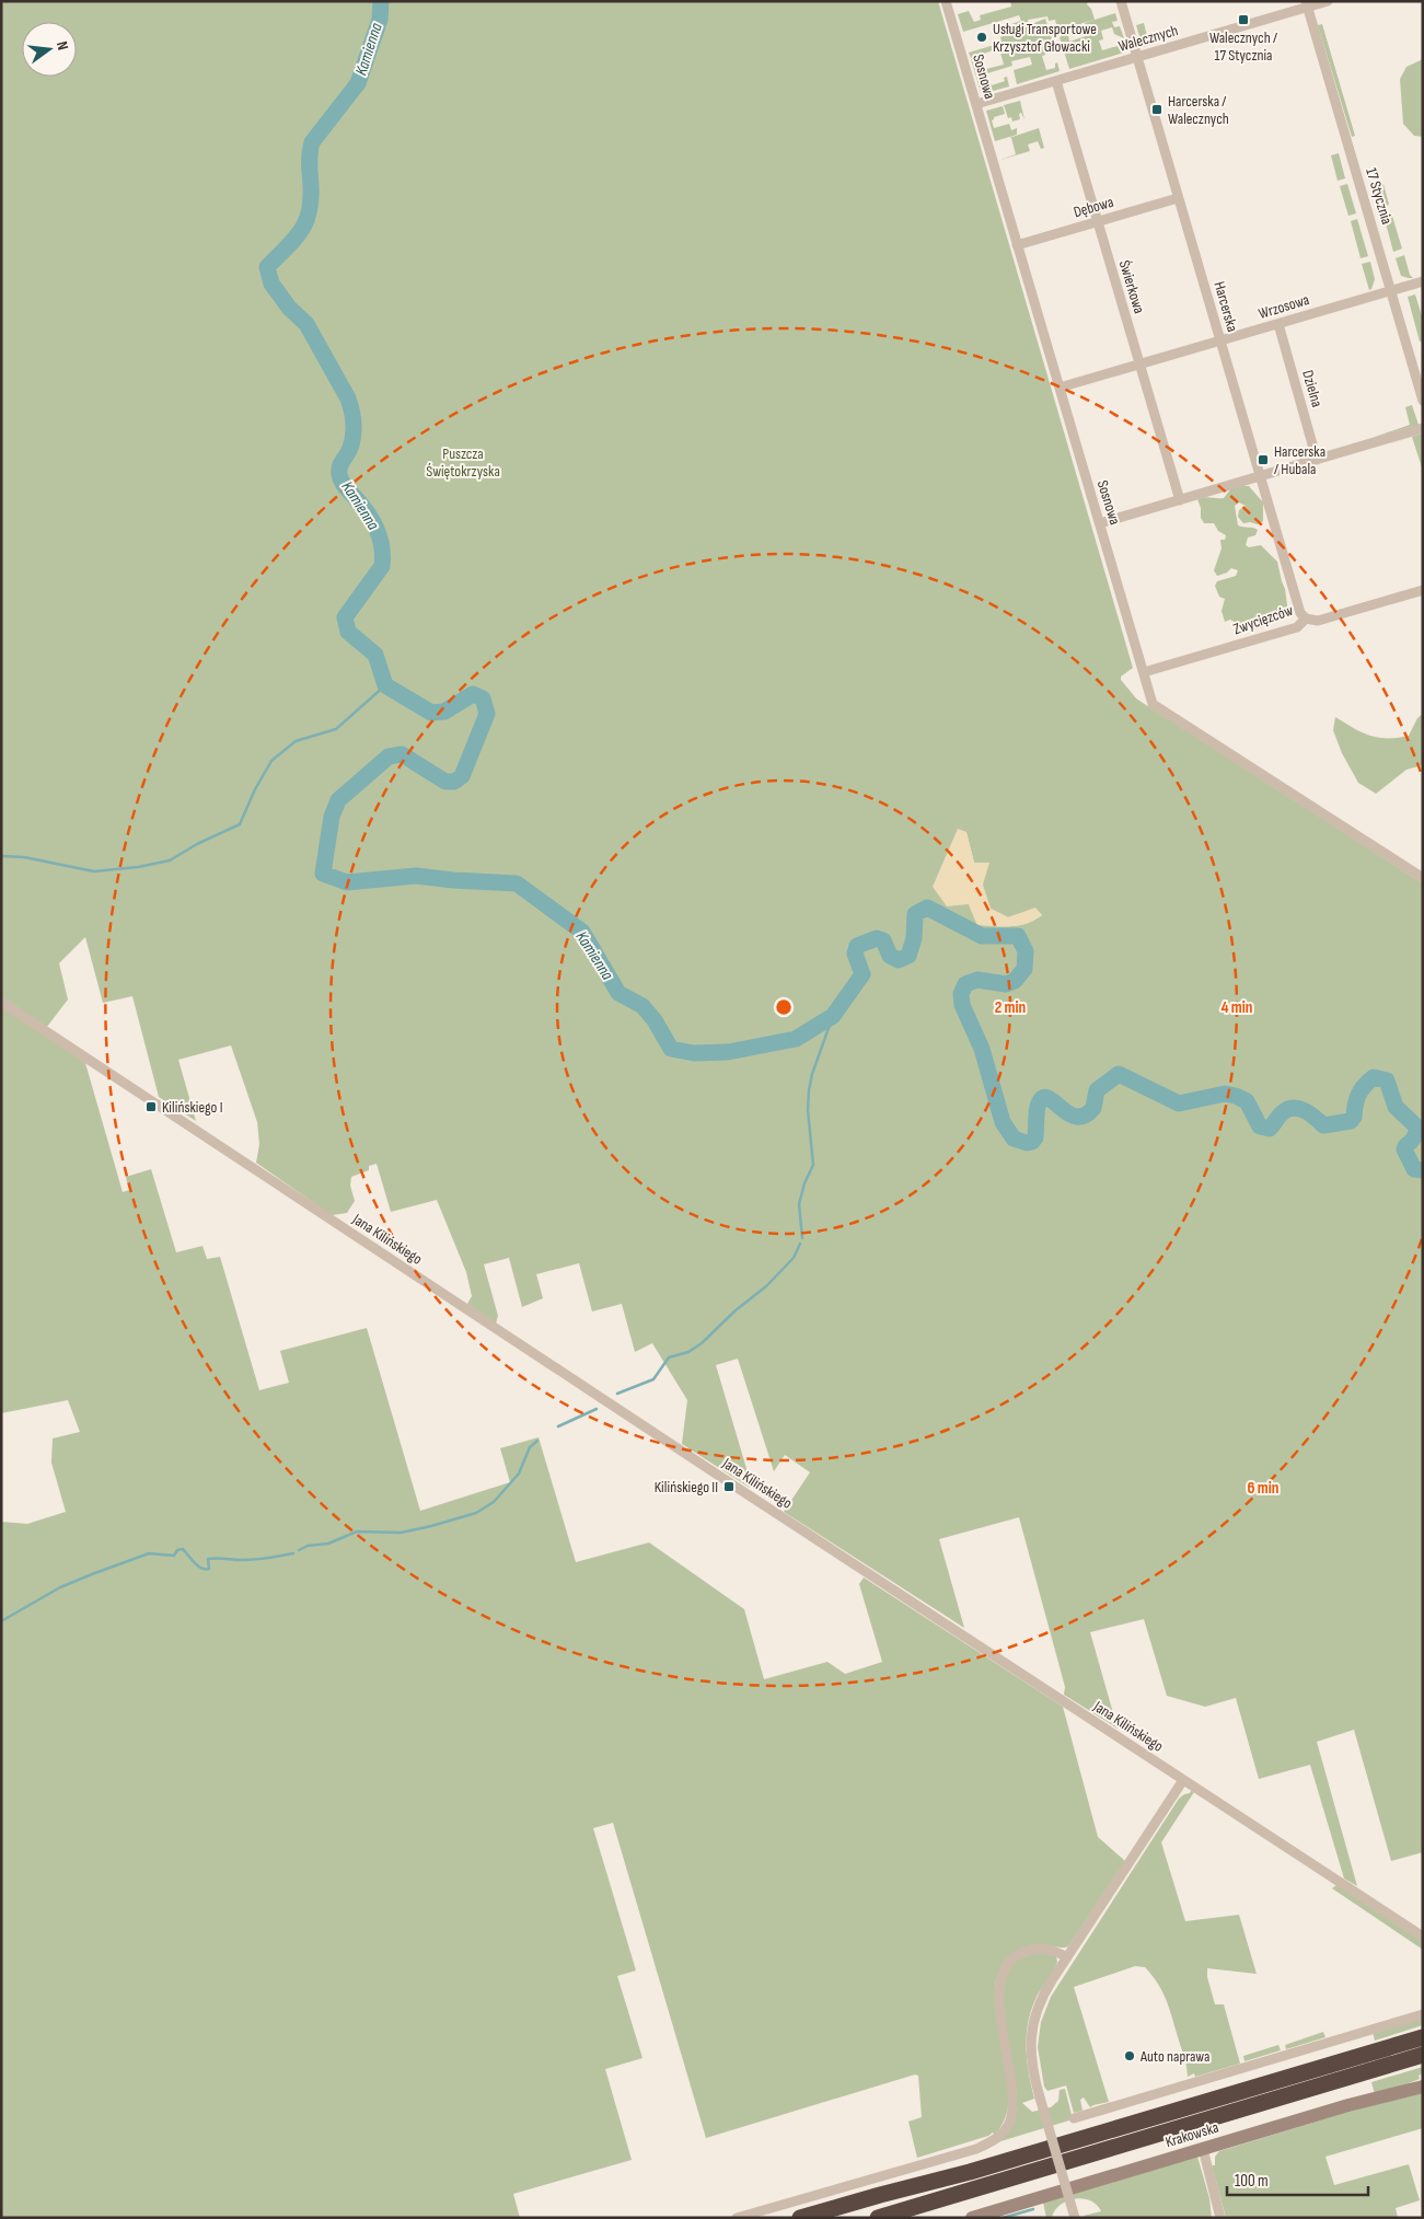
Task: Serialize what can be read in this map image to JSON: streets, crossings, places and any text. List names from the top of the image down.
{
  "streets": {
    "street": [
      "Walecznych",
      "Sosnowa",
      "17 Stycznia",
      "Dębowa",
      "Świerkowa",
      "Harcerska",
      "Wrzosowa",
      "Dzielna",
      "Zwycięzców",
      "Jana Kilińskiego",
      "Krakowska"
    ]
  },
  "crossings": [
    ["Walecznych", "Sosnowa"],
    ["Walecznych", "17 Stycznia"],
    ["Walecznych", "Świerkowa"],
    ["Walecznych", "Harcerska"],
    ["Sosnowa", "Dębowa"],
    ["Sosnowa", "Wrzosowa"],
    ["Sosnowa", "Zwycięzców"],
    ["17 Stycznia", "Wrzosowa"],
    ["Dębowa", "Świerkowa"],
    ["Dębowa", "Harcerska"],
    ["Świerkowa", "Wrzosowa"],
    ["Harcerska", "Wrzosowa"],
    ["Harcerska", "Zwycięzców"],
    ["Wrzosowa", "Dzielna"]
  ],
  "water": ["Kamienna"],
  "parks": ["Puszcza Świętokrzyska"],
  "places": {
    "transit": [
      "Walecznych / 17 Stycznia",
      "Harcerska / Walecznych",
      "Harcerska / Hubala",
      "Kilińskiego I",
      "Kilińskiego II"
    ],
    "other": ["Usługi Transportowe Krzysztof Głowacki", "Auto naprawa"]
  },
  "scale_bar": "100 m",
  "north": "right",
  "rings": ["2 min", "4 min", "6 min"]
}
